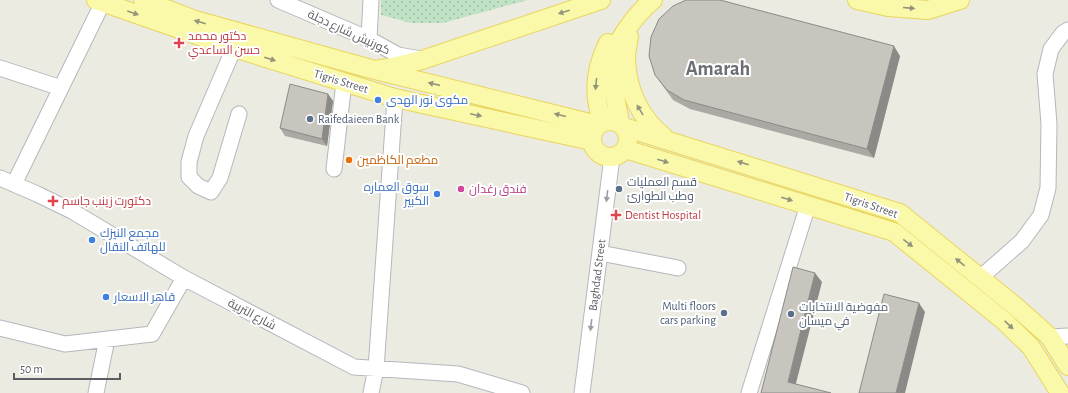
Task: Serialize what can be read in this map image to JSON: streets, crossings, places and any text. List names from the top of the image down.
{
  "streets": {
    "main road": ["Tigris Street"],
    "street": ["كورنيش شارع دجلة", "Baghdad Street", "شارع التربية"]
  },
  "crossings": [
    ["Tigris Street", "Baghdad Street"]
  ],
  "one_way": ["Baghdad Street"],
  "districts": ["Amarah"],
  "places": {
    "health": ["دكتور محمد حسن الساعدي", "دكتورت زينب جاسم", "Dentist Hospital"],
    "other": [
      "مكوى نور الهدى",
      "Raifedaieen Bank",
      "مطعم الكاظمين",
      "فندق رغدان",
      "قسم العمليات وطب الطوارئ",
      "سوق العماره الكبير",
      "مجمع النيزك للهاتف النقال",
      "قاهر الاسعار",
      "Multi floors cars parking",
      "مفوضية الانتخابات في ميسان"
    ]
  },
  "scale_bar": "50 m"
}
